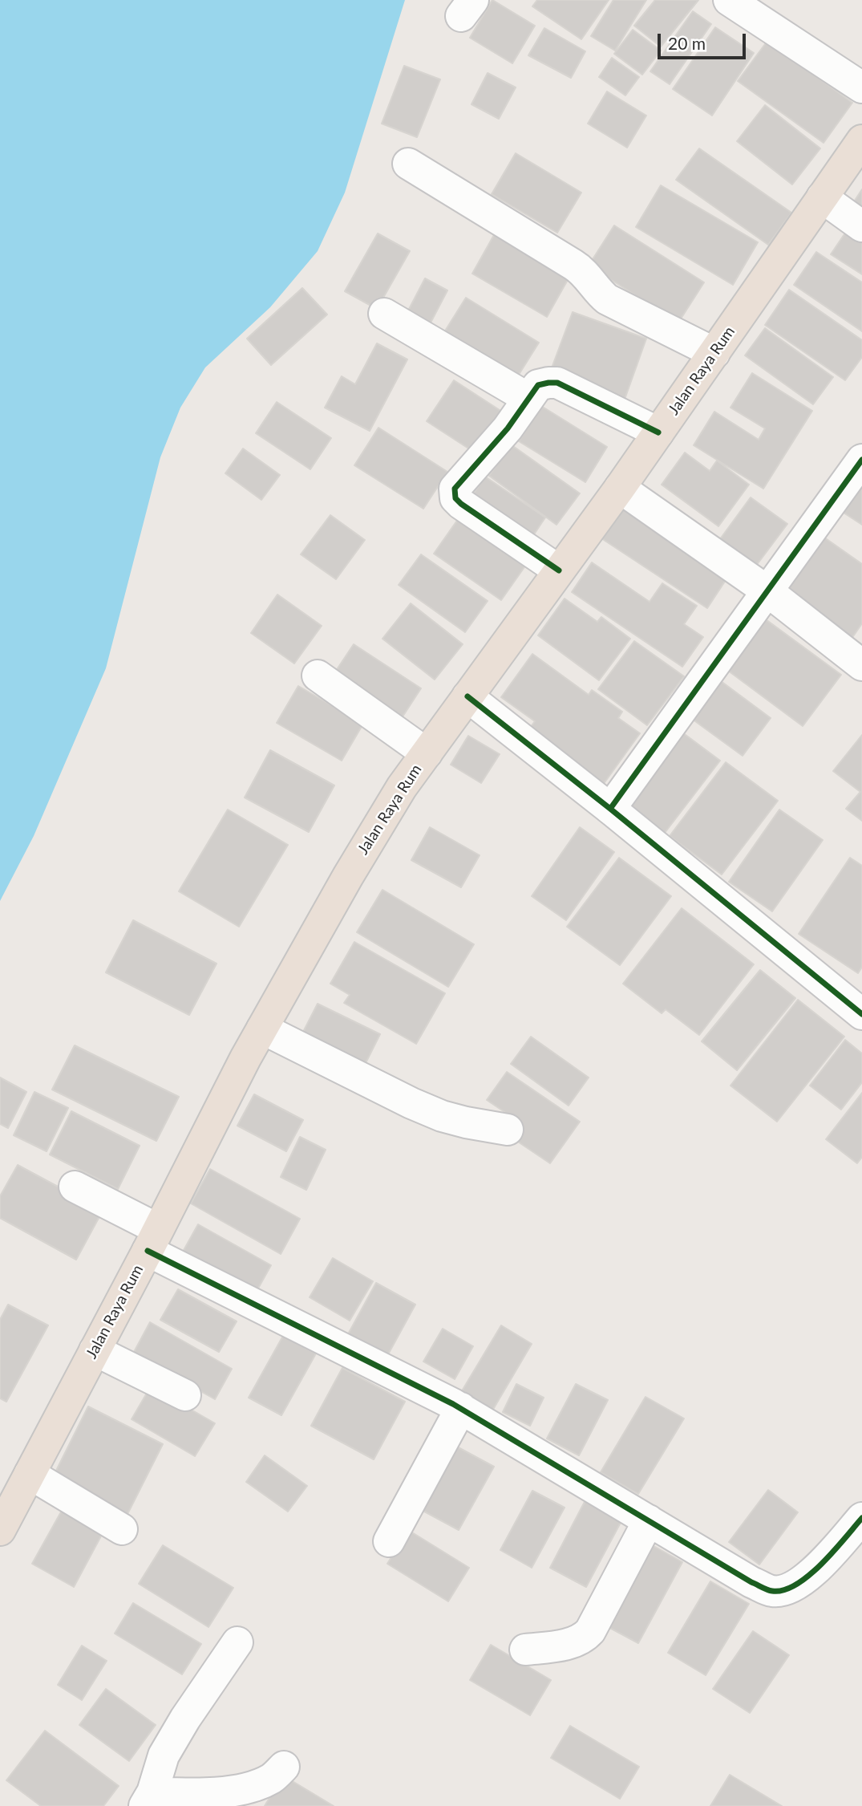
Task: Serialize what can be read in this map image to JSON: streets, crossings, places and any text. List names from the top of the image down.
{
  "streets": {
    "highway": ["Jalan Raya Rum"]
  },
  "scale_bar": "20 m"
}
